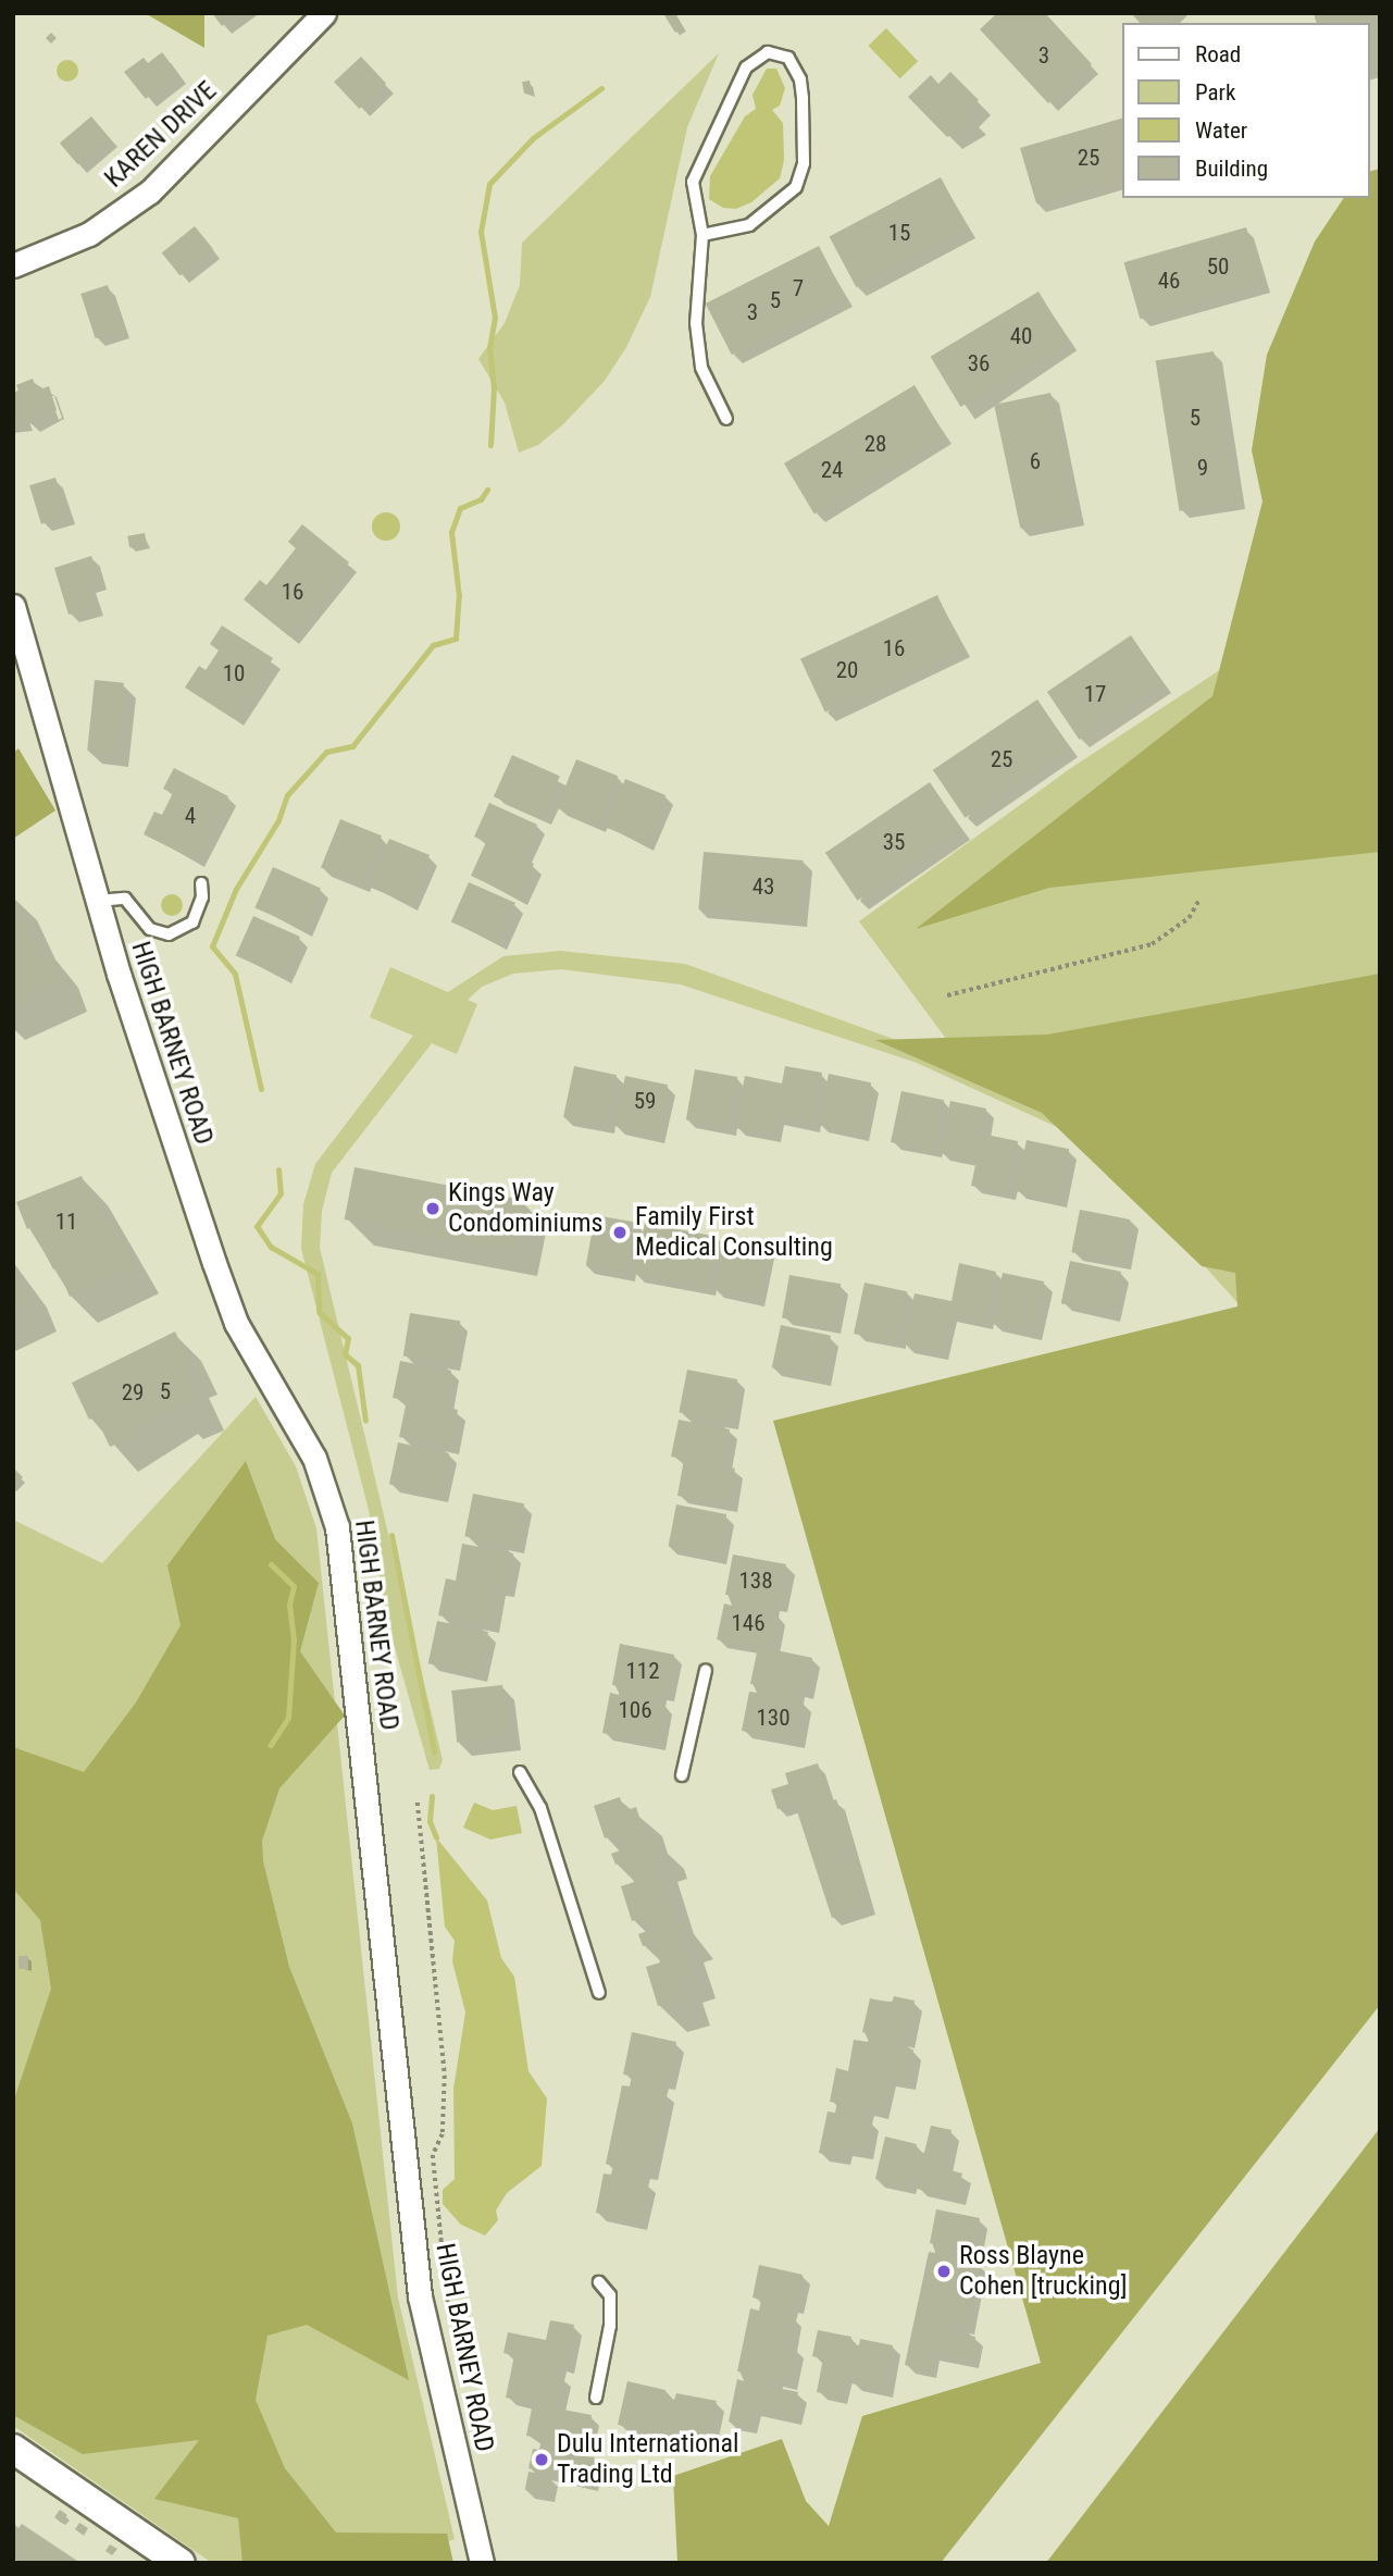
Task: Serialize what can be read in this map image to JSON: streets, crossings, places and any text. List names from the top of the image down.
{
  "streets": {
    "street": ["KAREN DRIVE", "HIGH BARNEY ROAD"]
  },
  "places": [
    "Kings Way Condominiums",
    "Family First Medical Consulting",
    "Ross Blayne Cohen [trucking]",
    "Dulu International Trading Ltd"
  ],
  "house_numbers": [
    "3",
    "25",
    "15",
    "50",
    "46",
    "7",
    "5",
    "3",
    "40",
    "36",
    "5",
    "28",
    "6",
    "9",
    "24",
    "16",
    "16",
    "20",
    "10",
    "17",
    "25",
    "4",
    "35",
    "43",
    "59",
    "11",
    "5",
    "29",
    "138",
    "146",
    "112",
    "106",
    "130"
  ],
  "legend": [
    "Road",
    "Park",
    "Water",
    "Building"
  ]
}
